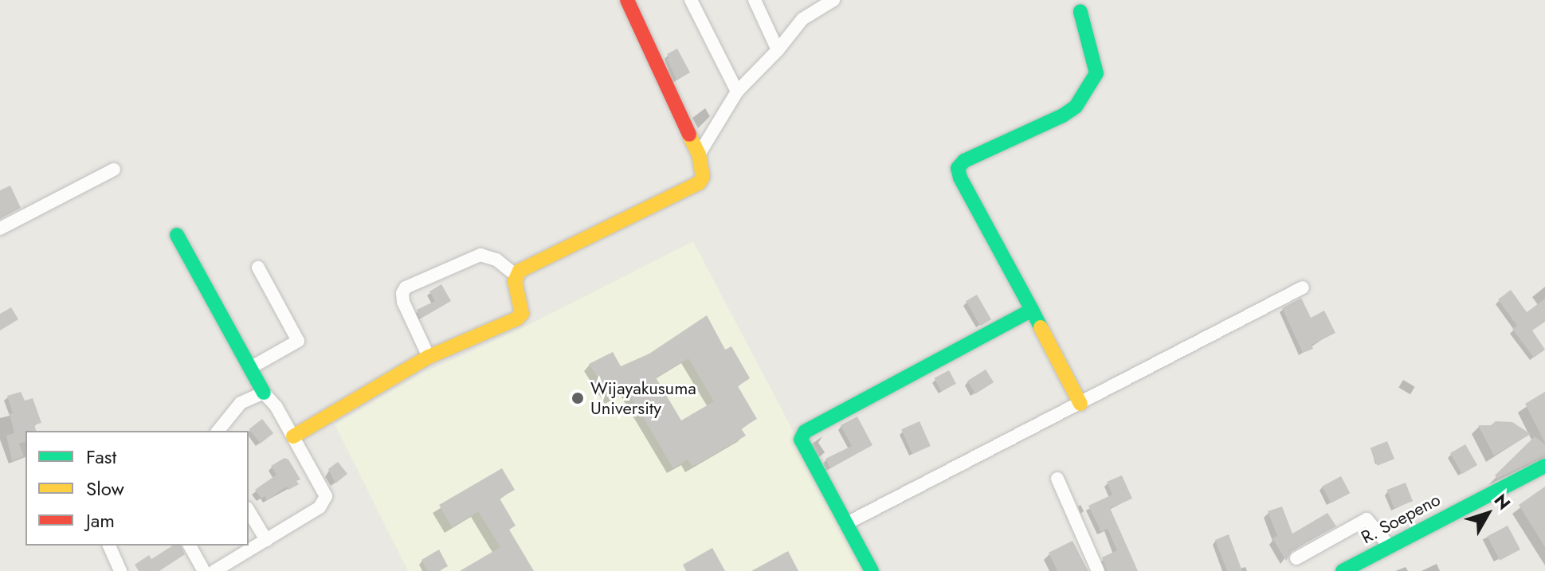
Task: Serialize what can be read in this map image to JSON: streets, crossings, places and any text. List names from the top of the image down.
{
  "streets": {
    "street": ["R. Soepeno"]
  },
  "places": ["Wijayakusuma University"],
  "legend": ["Fast", "Slow", "Jam"],
  "north": "top right"
}
